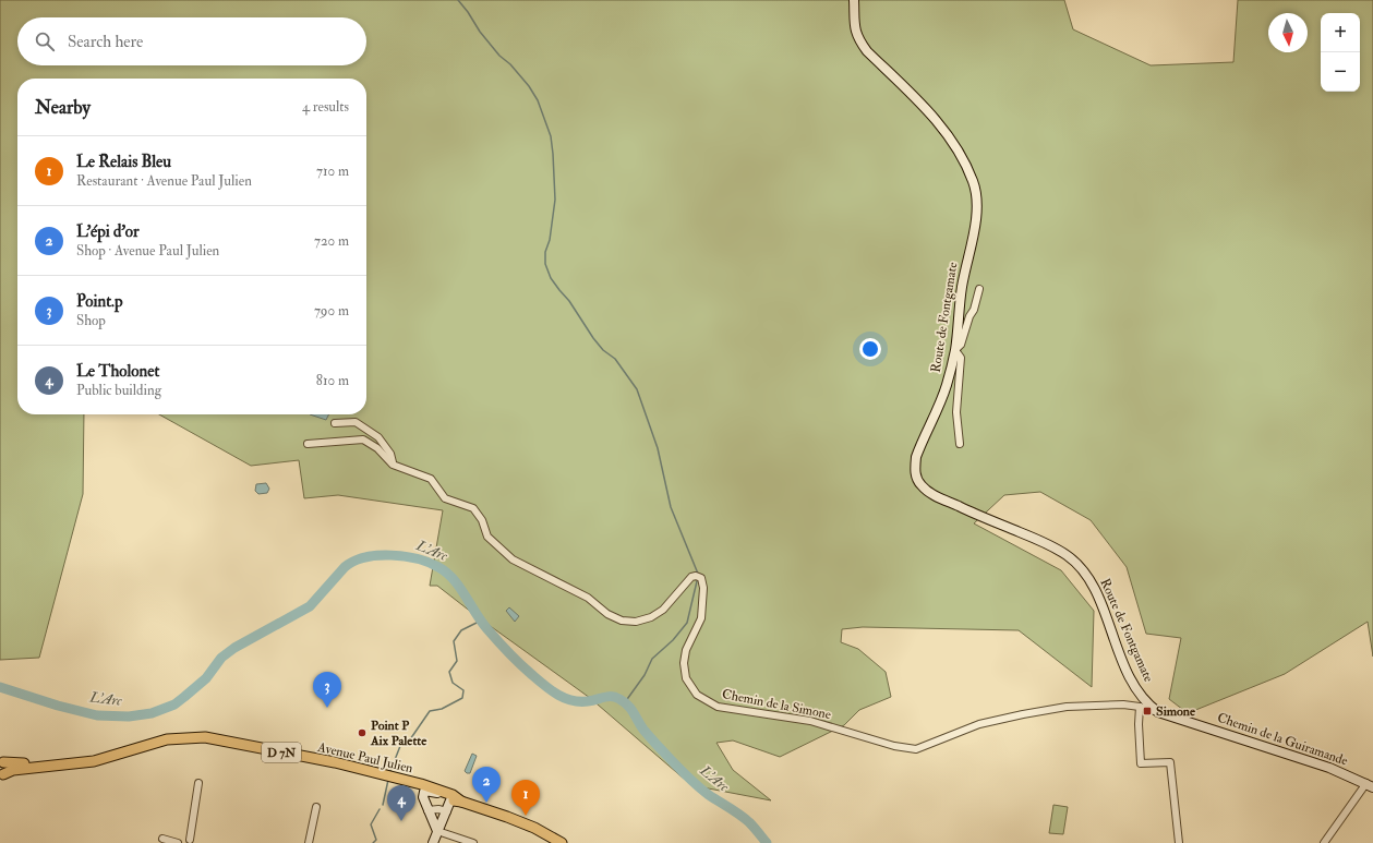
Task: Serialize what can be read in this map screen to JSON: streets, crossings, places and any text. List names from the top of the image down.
{
  "streets": {
    "main road": ["D 7N", "Avenue Paul Julien"],
    "street": ["Route de Fontgamate", "Chemin de la Simone", "Chemin de la Guiramande"]
  },
  "crossings": [
    ["Route de Fontgamate", "Chemin de la Simone"],
    ["Route de Fontgamate", "Chemin de la Guiramande"],
    ["Chemin de la Simone", "Chemin de la Guiramande"],
    ["D 7N", "Avenue Paul Julien"]
  ],
  "water": ["L'Arc"],
  "places": {
    "transit": ["Simone"],
    "other": ["Point P Aix Palette"]
  },
  "north": "bottom",
  "page": {
    "map_buttons": ["+", "−"],
    "search": "Search here",
    "heading": ["Nearby", "4 results"],
    "list": [
      {
        "mark": "1",
        "name": "Le Relais Bleu",
        "note": "Restaurant · Avenue Paul Julien",
        "value": "710 m"
      },
      {
        "mark": "2",
        "name": "L'épi d'or",
        "note": "Shop · Avenue Paul Julien",
        "value": "720 m"
      },
      {
        "mark": "3",
        "name": "Point.p",
        "note": "Shop",
        "value": "790 m"
      },
      {
        "mark": "4",
        "name": "Le Tholonet",
        "note": "Public building",
        "value": "810 m"
      }
    ],
    "pins": [
      "3",
      "2",
      "1",
      "4"
    ]
  }
}
